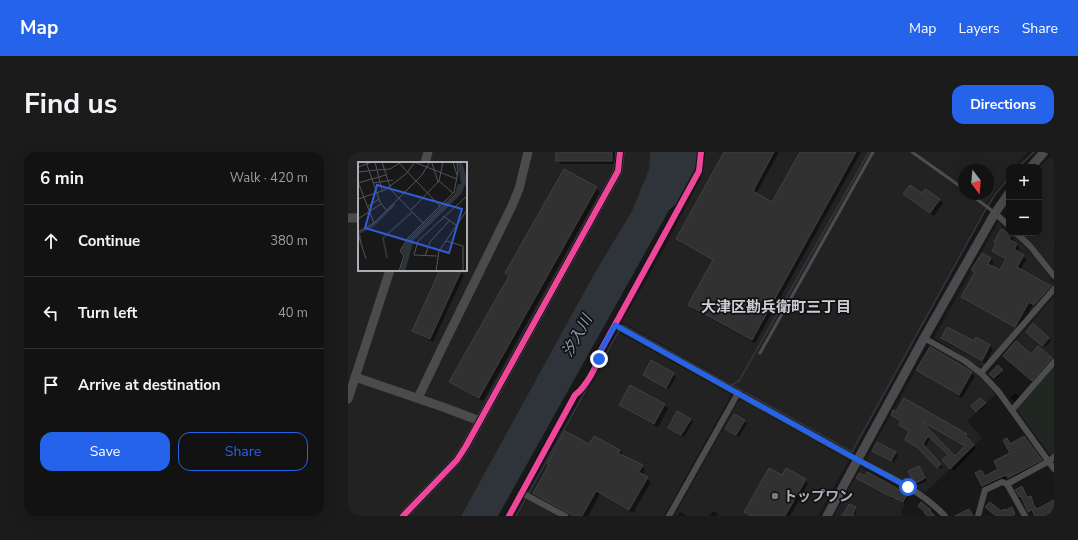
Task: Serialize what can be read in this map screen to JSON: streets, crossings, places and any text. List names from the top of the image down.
{
  "districts": ["大津区勘兵衛町三丁目"],
  "water": ["汐入川"],
  "places": ["トップワン"],
  "north": "bottom",
  "page": {
    "header": "Map",
    "nav": ["Map", "Layers", "Share"],
    "title": "Find us",
    "buttons": [
      "Directions",
      ["Save", "Share"]
    ],
    "heading": ["6 min", "Walk · 420 m"],
    "map_buttons": ["+", "−"],
    "list": [
      ["Continue", "380 m"],
      ["Turn left", "40 m"],
      "Arrive at destination"
    ]
  }
}
